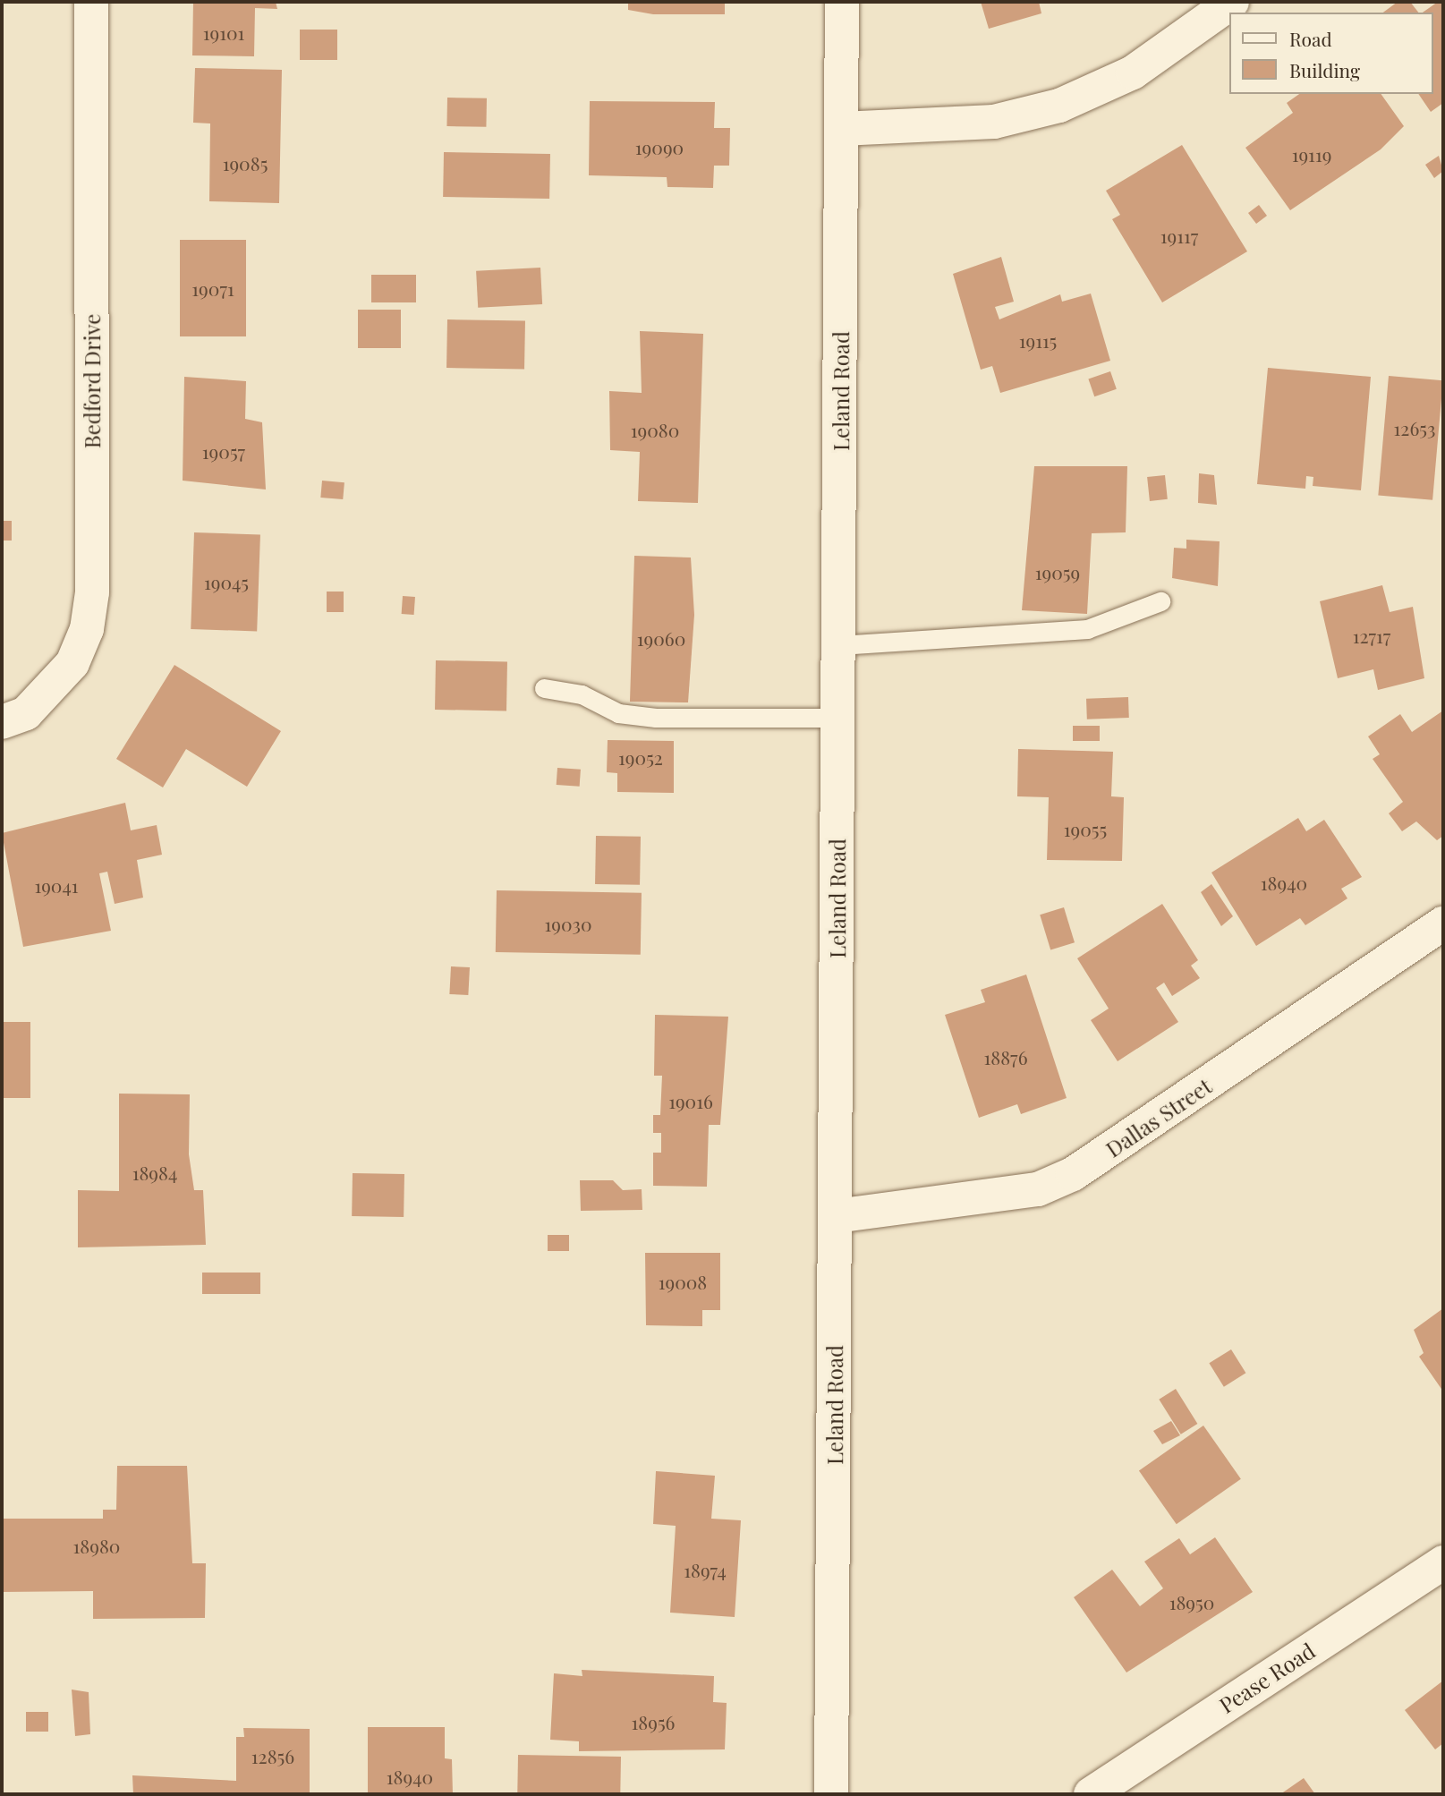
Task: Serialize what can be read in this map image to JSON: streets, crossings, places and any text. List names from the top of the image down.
{
  "streets": {
    "street": [
      "Bedford Drive",
      "Leland Road",
      "Dallas Street",
      "Pease Road"
    ]
  },
  "crossings": [
    ["Leland Road", "Dallas Street"]
  ],
  "house_numbers": [
    "19101",
    "19090",
    "19119",
    "19085",
    "19117",
    "19071",
    "19115",
    "12653",
    "19080",
    "19057",
    "19059",
    "19045",
    "12717",
    "19060",
    "19052",
    "19055",
    "18940",
    "19041",
    "19030",
    "18876",
    "19016",
    "18984",
    "19008",
    "18980",
    "18974",
    "18950",
    "18956",
    "12856",
    "18940"
  ],
  "legend": ["Road", "Building"]
}
